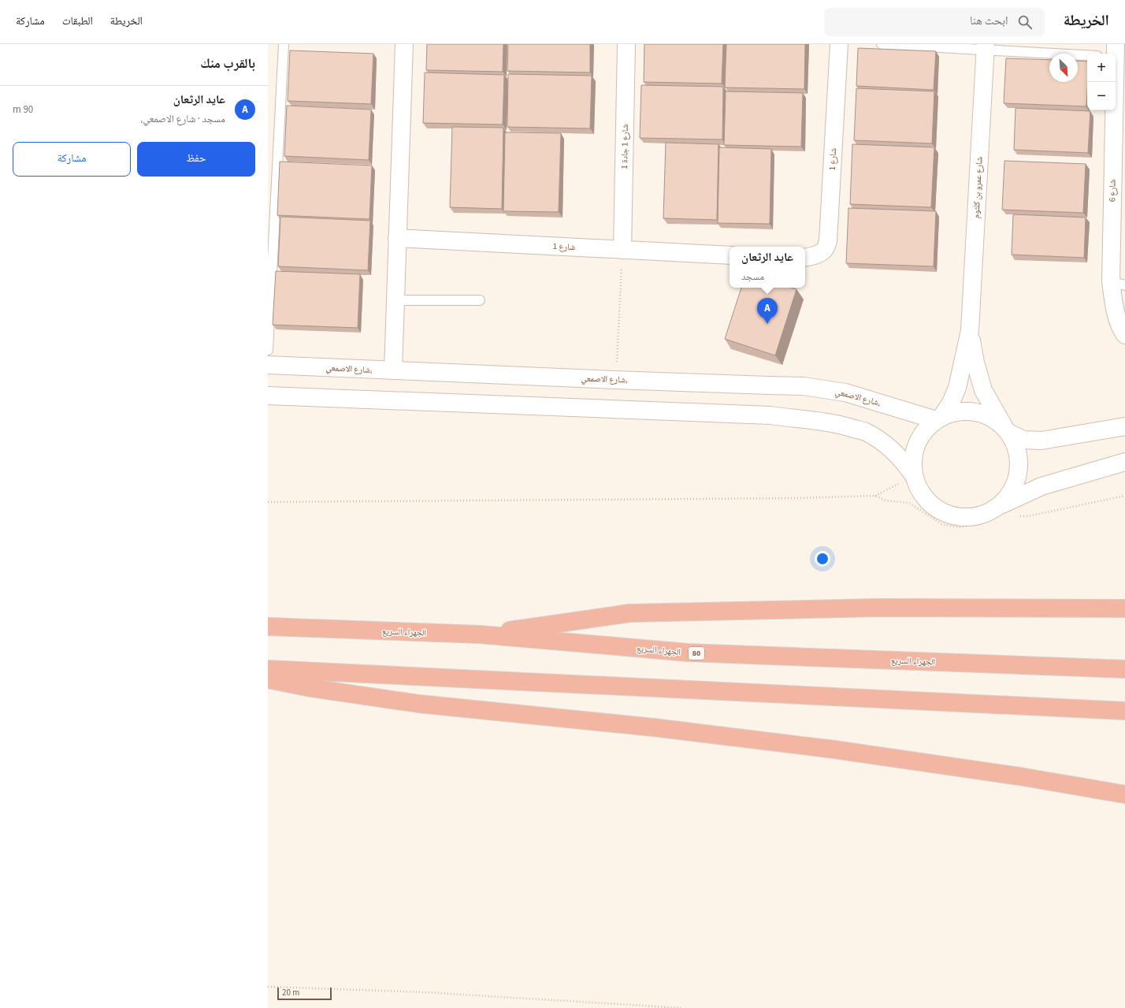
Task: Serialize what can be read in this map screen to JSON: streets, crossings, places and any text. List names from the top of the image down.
{
  "streets": {
    "highway": ["الجهراء السريع", "80"],
    "street": [
      "شارع 1 جادة 1",
      "شارع 1",
      "شارع عمرو بن كلثوم",
      "شارع 6",
      "شارع الاصمعي،"
    ]
  },
  "crossings": [
    ["شارع 1 جادة 1", "شارع 1"],
    ["شارع عمرو بن كلثوم", "شارع الاصمعي،"]
  ],
  "scale_bar": "20 m",
  "north": "bottom right",
  "page": {
    "header": "الخريطة",
    "search": "ابحث هنا",
    "nav": ["الخريطة", "الطبقات", "مشاركة"],
    "heading": "بالقرب منك",
    "map_buttons": ["+", "−"],
    "list": [
      {
        "mark": "A",
        "name": "عايد الرثعان",
        "note": "مسجد · شارع الاصمعي،",
        "value": "90 m"
      }
    ],
    "buttons": ["حفظ", "مشاركة"],
    "popup": ["عايد الرثعان", "مسجد"],
    "pins": "A",
    "scale": "20 m"
  }
}
